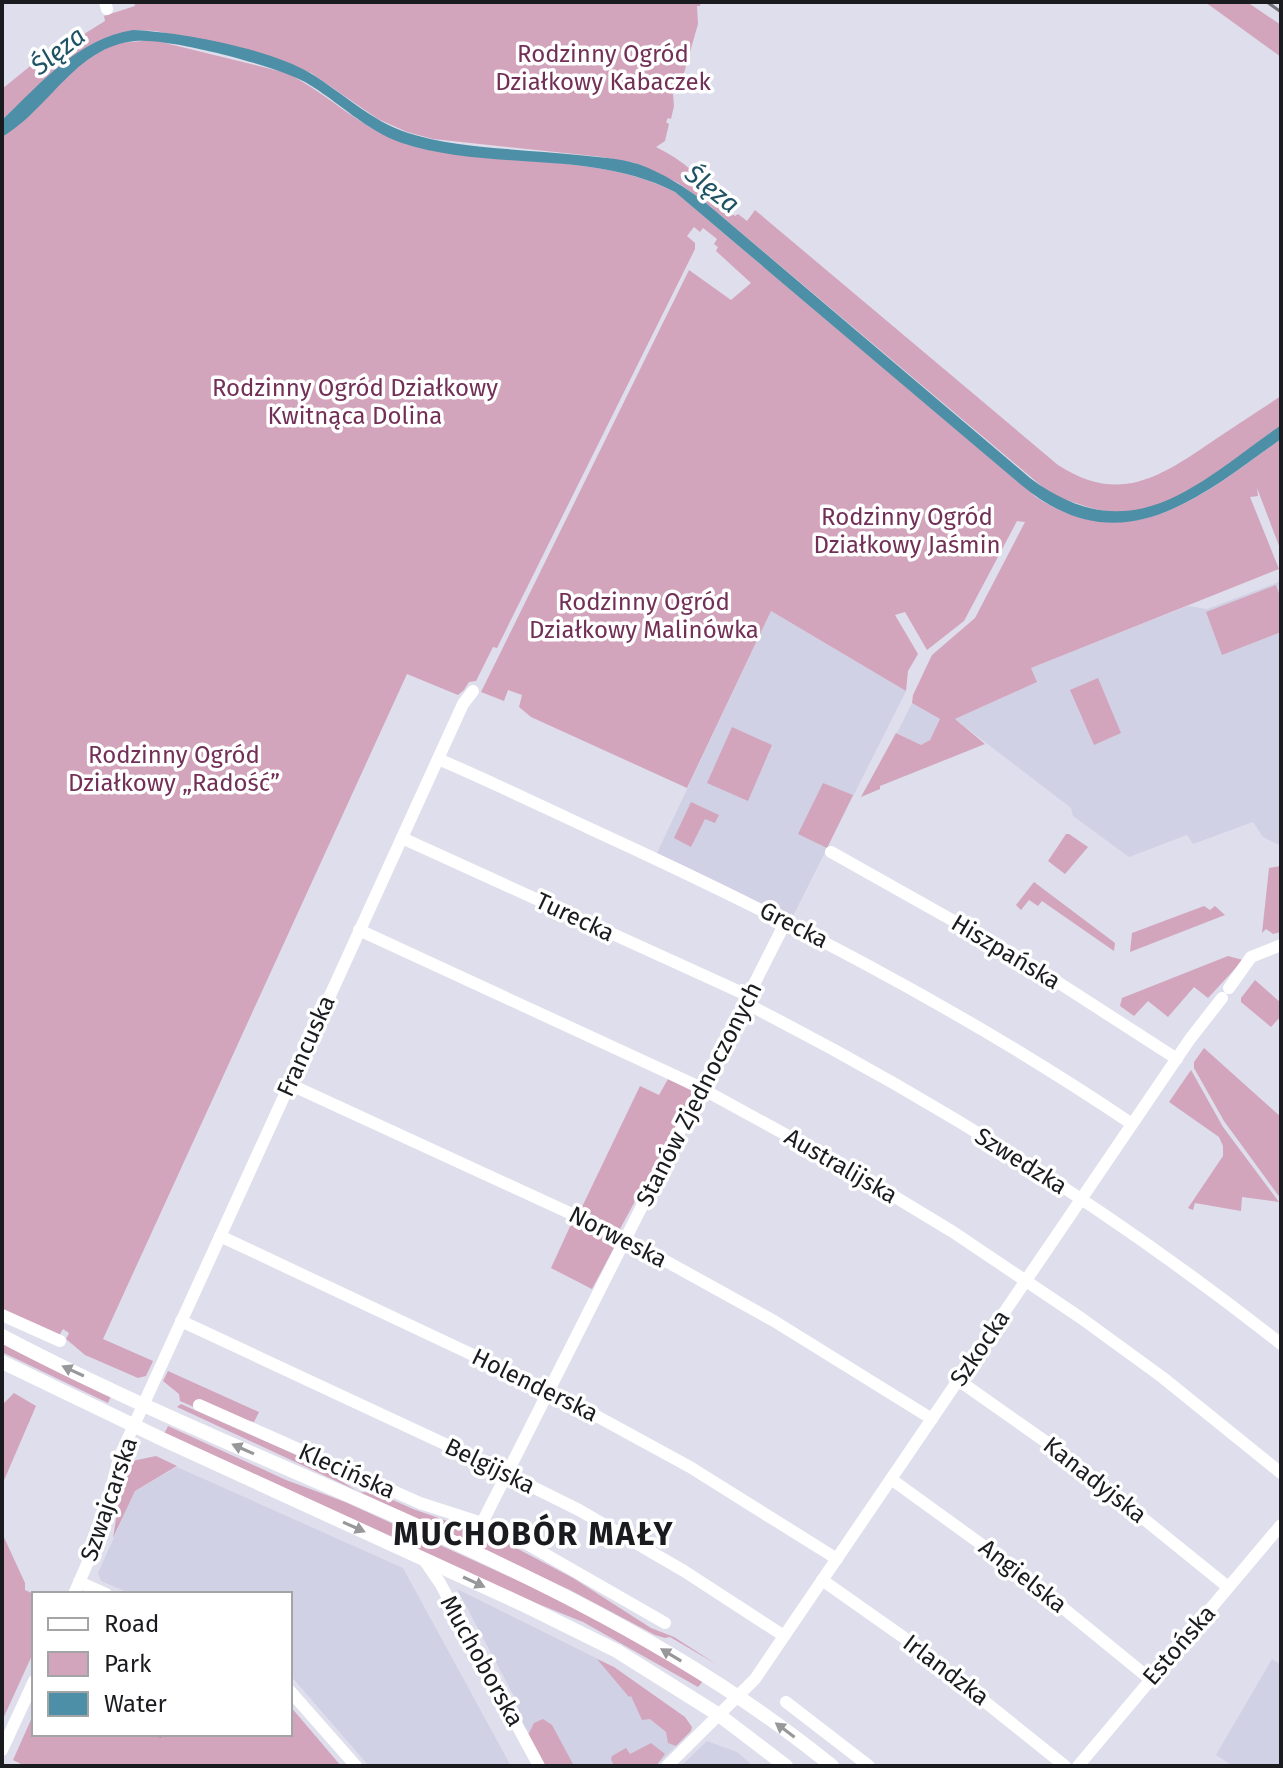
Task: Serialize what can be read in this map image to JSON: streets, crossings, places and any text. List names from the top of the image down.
{
  "streets": {
    "street": [
      "Turecka",
      "Grecka",
      "Hiszpańska",
      "Francuska",
      "Stanów Zjednoczonych",
      "Szwedzka",
      "Australijska",
      "Norweska",
      "Szkocka",
      "Holenderska",
      "Belgijska",
      "Klecińska",
      "Kanadyjska",
      "Szwajcarska",
      "Angielska",
      "Estońska",
      "Muchoborska",
      "Irlandzka"
    ]
  },
  "crossings": [
    ["Turecka", "Francuska"],
    ["Turecka", "Stanów Zjednoczonych"],
    ["Turecka", "Szwedzka"],
    ["Grecka", "Francuska"],
    ["Grecka", "Stanów Zjednoczonych"],
    ["Grecka", "Szkocka"],
    ["Hiszpańska", "Szkocka"],
    ["Francuska", "Australijska"],
    ["Francuska", "Norweska"],
    ["Francuska", "Holenderska"],
    ["Francuska", "Belgijska"],
    ["Francuska", "Szwajcarska"],
    ["Stanów Zjednoczonych", "Szwedzka"],
    ["Stanów Zjednoczonych", "Australijska"],
    ["Stanów Zjednoczonych", "Norweska"],
    ["Stanów Zjednoczonych", "Holenderska"],
    ["Stanów Zjednoczonych", "Belgijska"],
    ["Stanów Zjednoczonych", "Klecińska"],
    ["Szwedzka", "Szkocka"],
    ["Australijska", "Szkocka"],
    ["Norweska", "Szkocka"],
    ["Szkocka", "Holenderska"],
    ["Szkocka", "Belgijska"],
    ["Szkocka", "Kanadyjska"],
    ["Szkocka", "Angielska"],
    ["Szkocka", "Irlandzka"],
    ["Kanadyjska", "Estońska"],
    ["Angielska", "Estońska"]
  ],
  "districts": ["MUCHOBÓR MAŁY"],
  "water": ["Ślęza"],
  "parks": [
    "Rodzinny Ogród Działkowy Kabaczek",
    "Rodzinny Ogród Działkowy Kwitnąca Dolina",
    "Rodzinny Ogród Działkowy Jaśmin",
    "Rodzinny Ogród Działkowy Malinówka",
    "Rodzinny Ogród Działkowy „Radość”"
  ],
  "legend": ["Road", "Park", "Water"]
}
